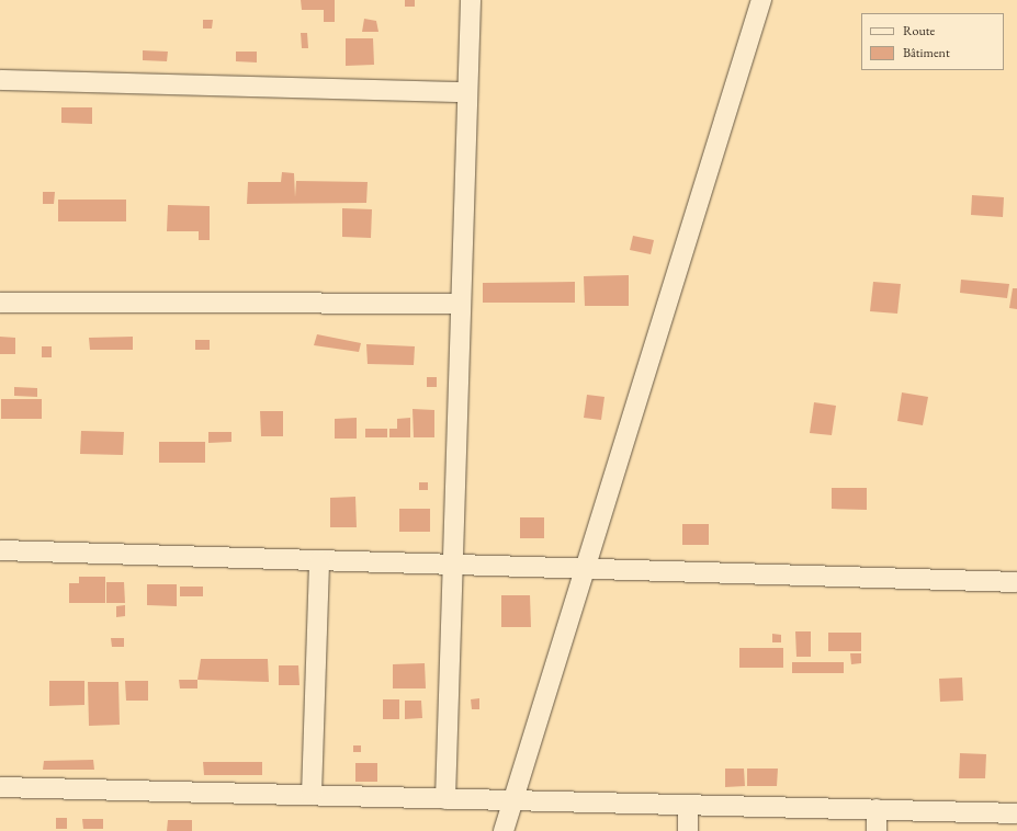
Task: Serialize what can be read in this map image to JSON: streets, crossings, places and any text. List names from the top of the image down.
{
  "legend": ["Route", "Bâtiment"]
}
